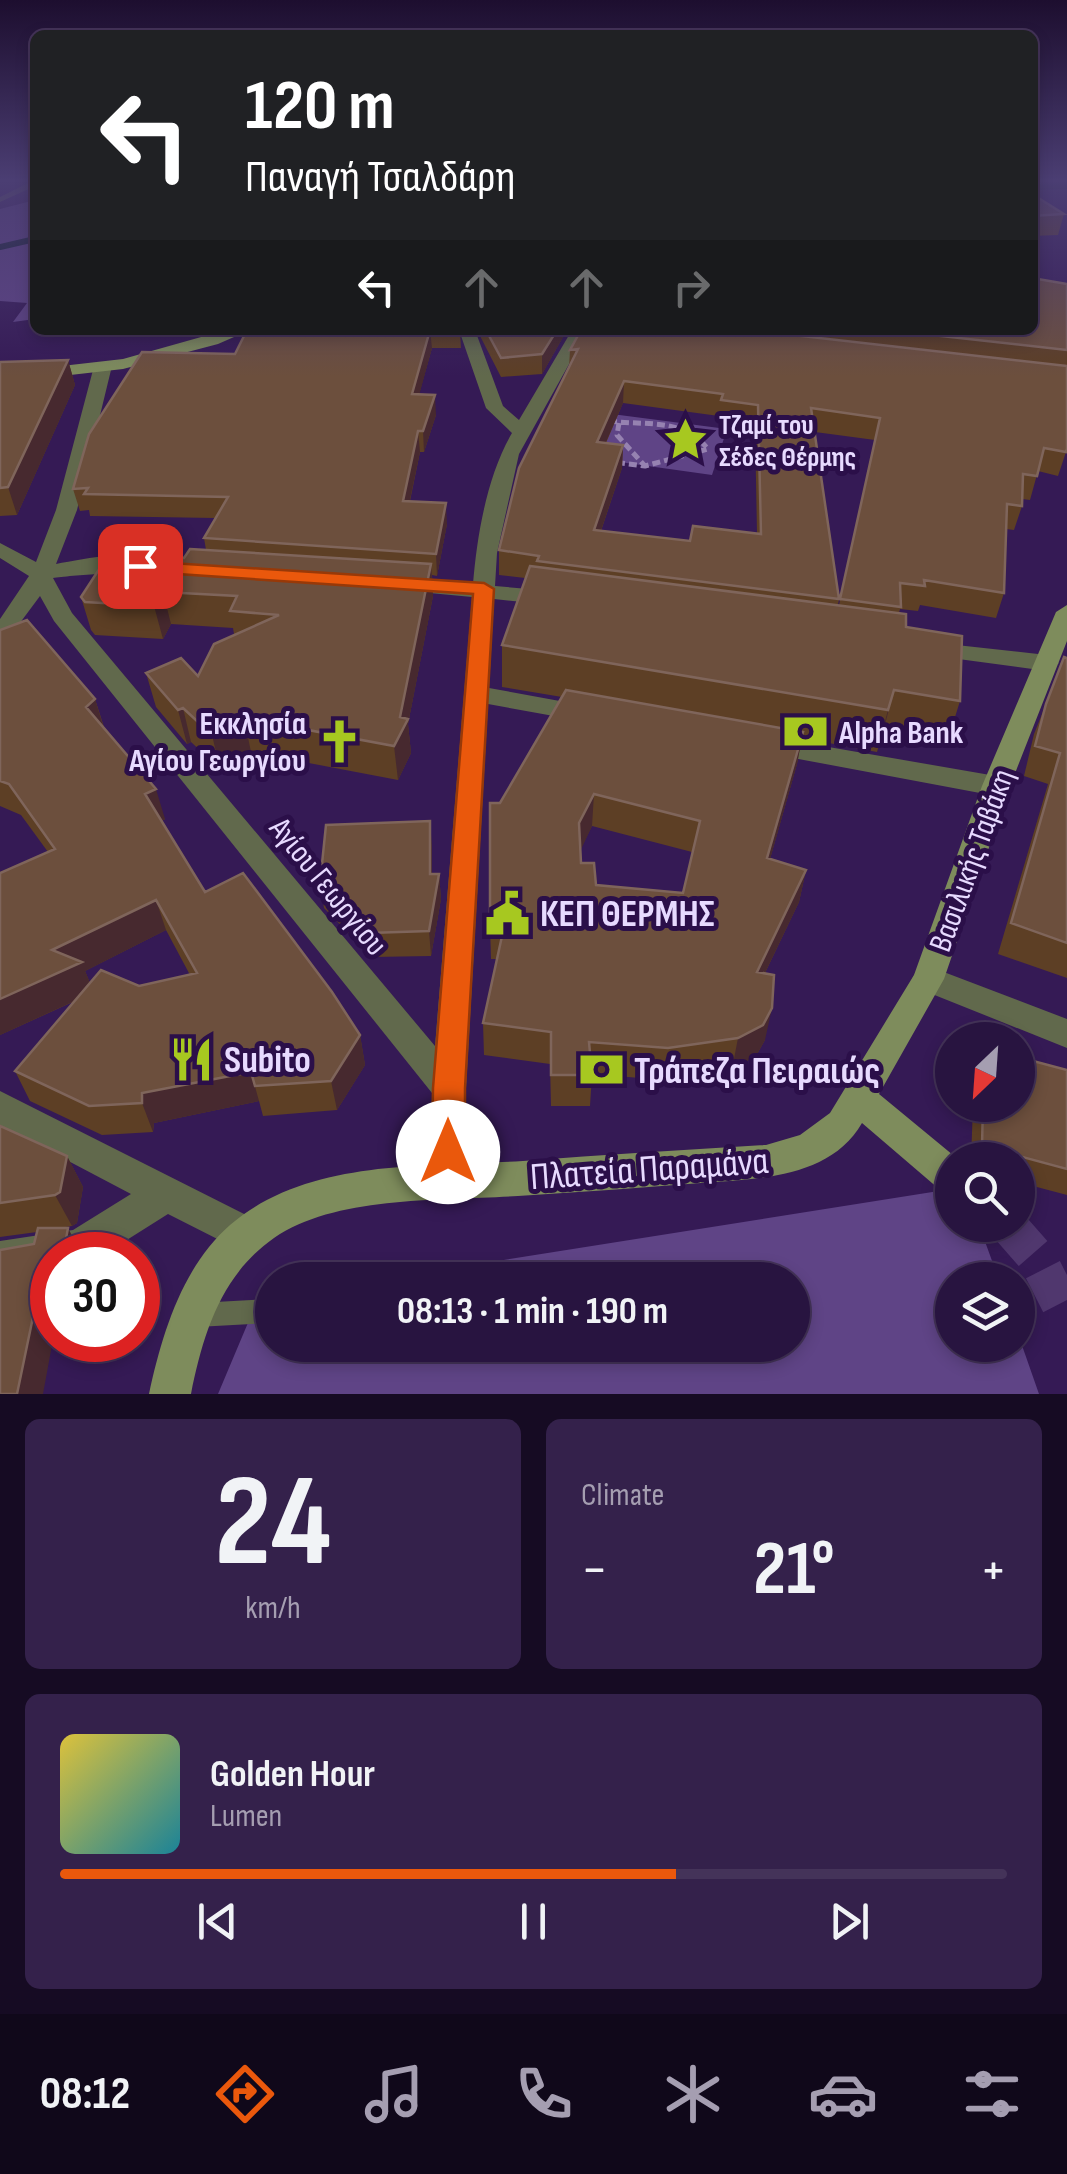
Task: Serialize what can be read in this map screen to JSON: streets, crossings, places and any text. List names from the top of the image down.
{
  "streets": {
    "main road": ["Βασιλικής Ταβάκη", "Πλατεία Παραμάνα"],
    "street": ["Αγίου Γεωργίου"]
  },
  "crossings": [
    ["Βασιλικής Ταβάκη", "Πλατεία Παραμάνα"]
  ],
  "places": {
    "place": ["Τζαμί του Σέδες Θέρμης"],
    "bank": ["Alpha Bank", "Τράπεζα Πειραιώς"],
    "church": ["Εκκλησία Αγίου Γεωργίου"],
    "public building": ["ΚΕΠ ΘΕΡΜΗΣ"],
    "restaurant": ["Subito"]
  },
  "north": "bottom left",
  "page": {
    "turn": ["120 m", "Παναγή Τσαλδάρη"],
    "limit": "30",
    "trip": "08:13 · 1 min · 190 m",
    "tile": [
      ["24", "km/h"],
      "Climate"
    ],
    "heat": ["−", "21°", "+"],
    "song": ["Golden Hour", "Lumen"],
    "tabs": "08:12"
  }
}
